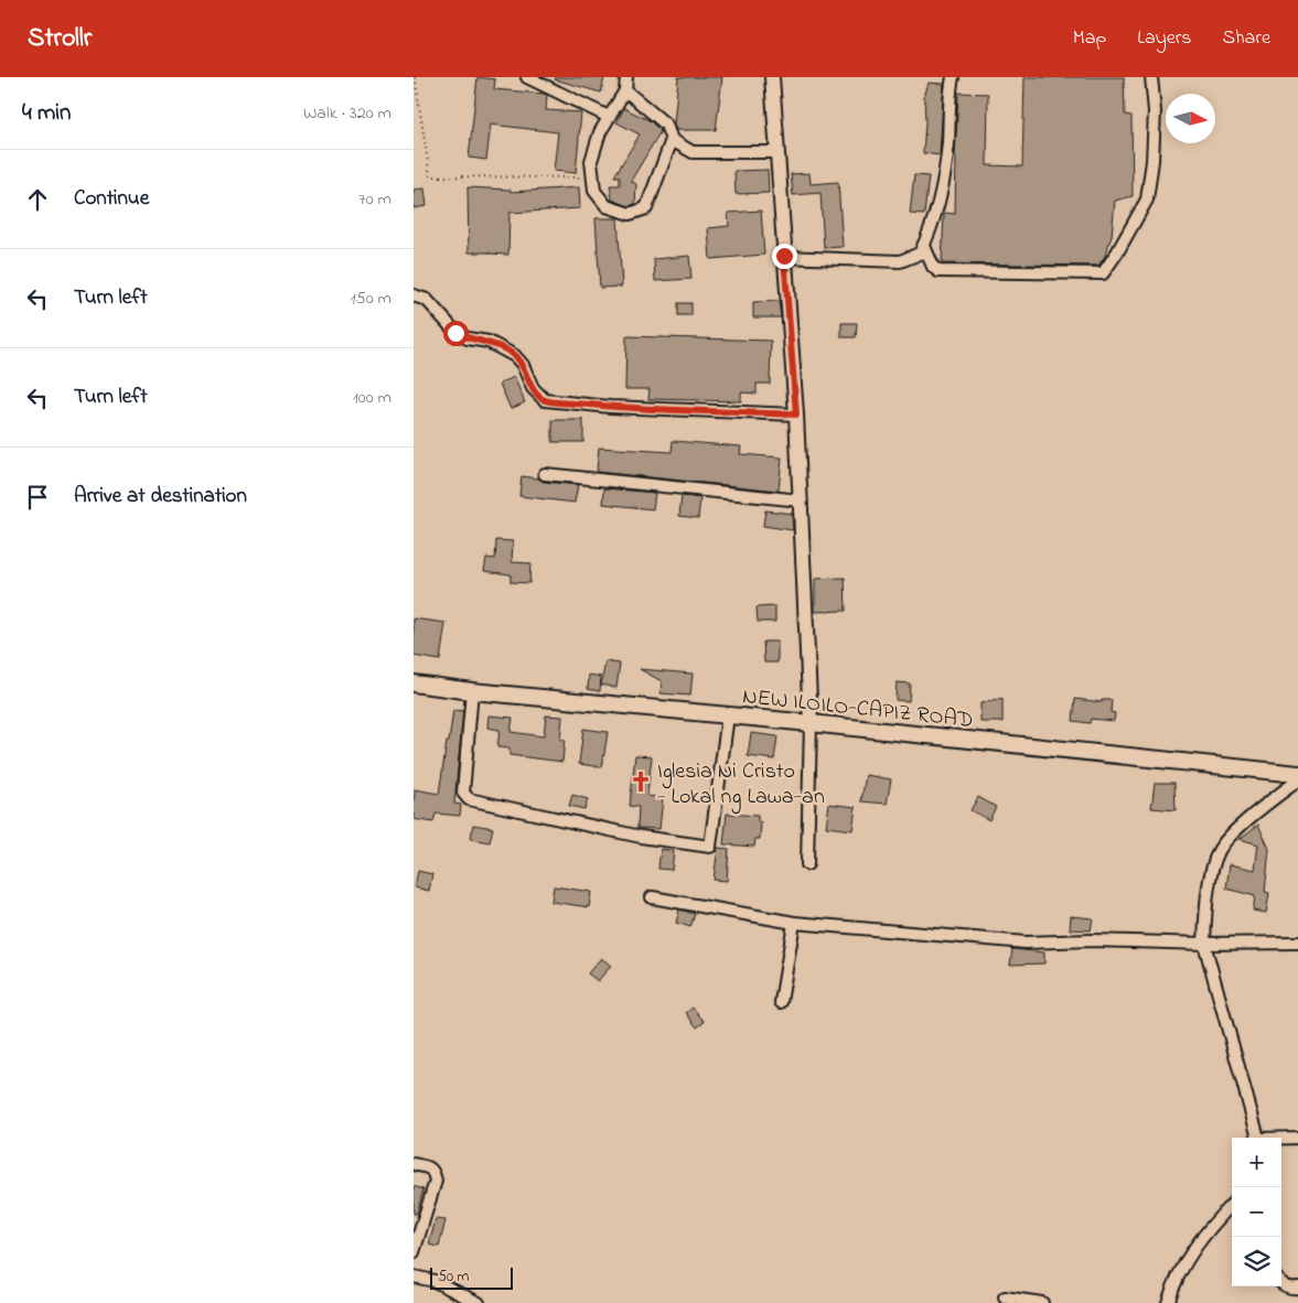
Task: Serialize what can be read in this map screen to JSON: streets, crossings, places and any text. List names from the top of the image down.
{
  "streets": {
    "highway": ["NEW ILOILO-CAPIZ ROAD"]
  },
  "places": {
    "church": ["Iglesia Ni Cristo - Lokal ng Lawa-an"]
  },
  "scale_bar": "50 m",
  "north": "right",
  "page": {
    "header": "Strollr",
    "nav": ["Map", "Layers", "Share"],
    "heading": ["4 min", "Walk · 320 m"],
    "list": [
      ["Continue", "70 m"],
      ["Turn left", "150 m"],
      ["Turn left", "100 m"],
      "Arrive at destination"
    ],
    "map_buttons": ["+", "−"],
    "scale": "50 m"
  }
}
